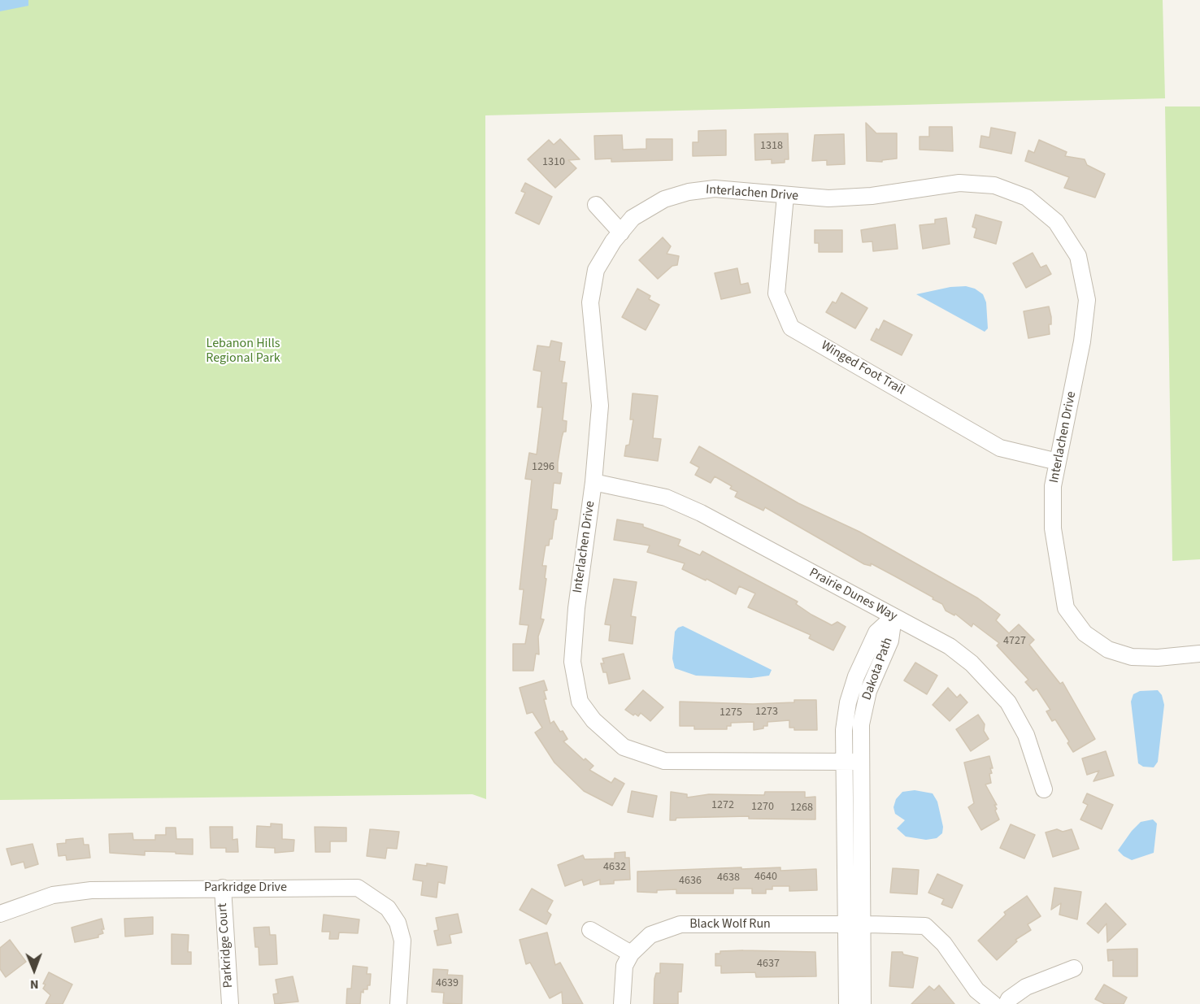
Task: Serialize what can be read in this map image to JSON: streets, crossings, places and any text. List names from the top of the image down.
{
  "streets": {
    "street": [
      "Interlachen Drive",
      "Winged Foot Trail",
      "Prairie Dunes Way",
      "Dakota Path",
      "Parkridge Drive",
      "Black Wolf Run",
      "Parkridge Court"
    ]
  },
  "crossings": [
    ["Interlachen Drive", "Winged Foot Trail"],
    ["Interlachen Drive", "Prairie Dunes Way"],
    ["Interlachen Drive", "Dakota Path"],
    ["Prairie Dunes Way", "Dakota Path"],
    ["Dakota Path", "Black Wolf Run"],
    ["Parkridge Drive", "Parkridge Court"]
  ],
  "parks": ["Lebanon Hills Regional Park"],
  "house_numbers": [
    "1318",
    "1310",
    "1296",
    "4727",
    "1273",
    "1275",
    "1272",
    "1270",
    "1268",
    "4632",
    "4640",
    "4638",
    "4636",
    "4637",
    "4639"
  ],
  "north": "bottom"
}
